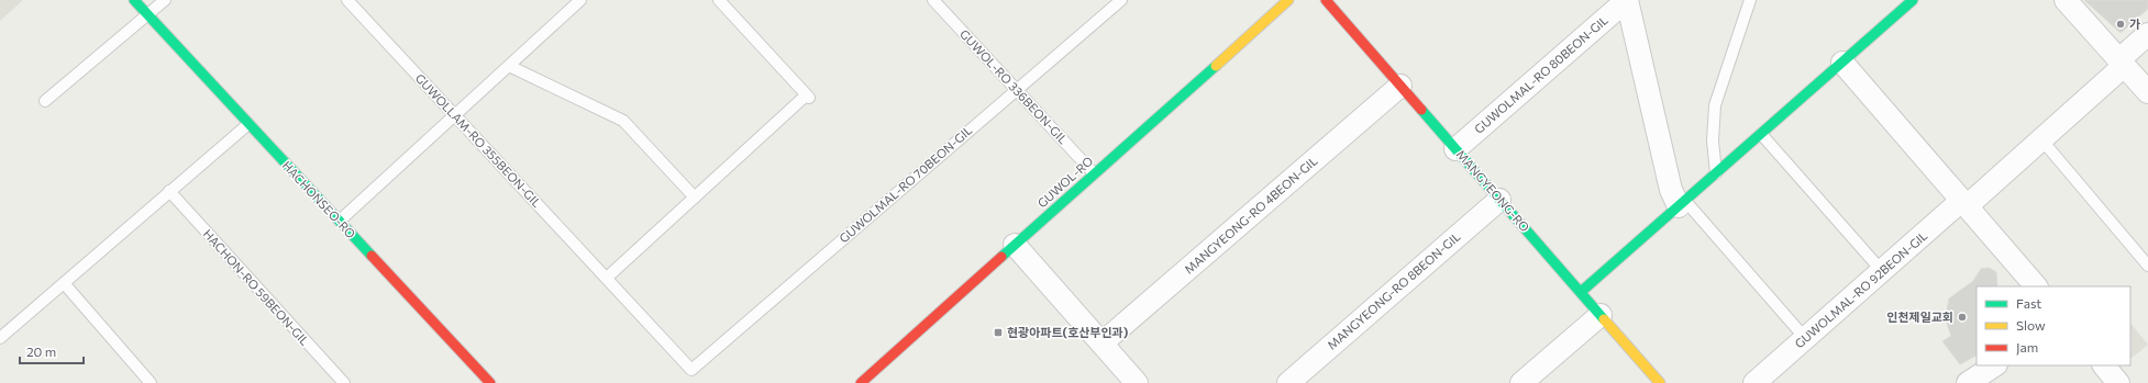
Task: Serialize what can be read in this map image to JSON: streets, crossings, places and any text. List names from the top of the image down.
{
  "streets": {
    "street": [
      "GUWOLMAL-RO 80BEON-GIL",
      "GUWOL-RO",
      "MANGYEONG-RO",
      "HACHONSEO-RO",
      "MANGYEONG-RO 4BEON-GIL",
      "GUWOLMAL-RO 92BEON-GIL",
      "MANGYEONG-RO 8BEON-GIL"
    ],
    "lane": [
      "GUWOL-RO 336BEON-GIL",
      "GUWOLLAM-RO 355BEON-GIL",
      "GUWOLMAL-RO 70BEON-GIL",
      "HACHON-RO 59BEON-GIL"
    ]
  },
  "crossings": [
    ["GUWOLMAL-RO 80BEON-GIL", "MANGYEONG-RO"],
    ["GUWOL-RO 336BEON-GIL", "GUWOL-RO"],
    ["GUWOL-RO 336BEON-GIL", "GUWOLMAL-RO 70BEON-GIL"],
    ["GUWOLLAM-RO 355BEON-GIL", "GUWOLMAL-RO 70BEON-GIL"],
    ["MANGYEONG-RO", "MANGYEONG-RO 4BEON-GIL"],
    ["MANGYEONG-RO", "MANGYEONG-RO 8BEON-GIL"]
  ],
  "places": {
    "other": ["가", "인천제일교회"],
    "transit": ["현광아파트(호산부인과)"]
  },
  "legend": ["Fast", "Slow", "Jam"],
  "scale_bar": "20 m"
}
